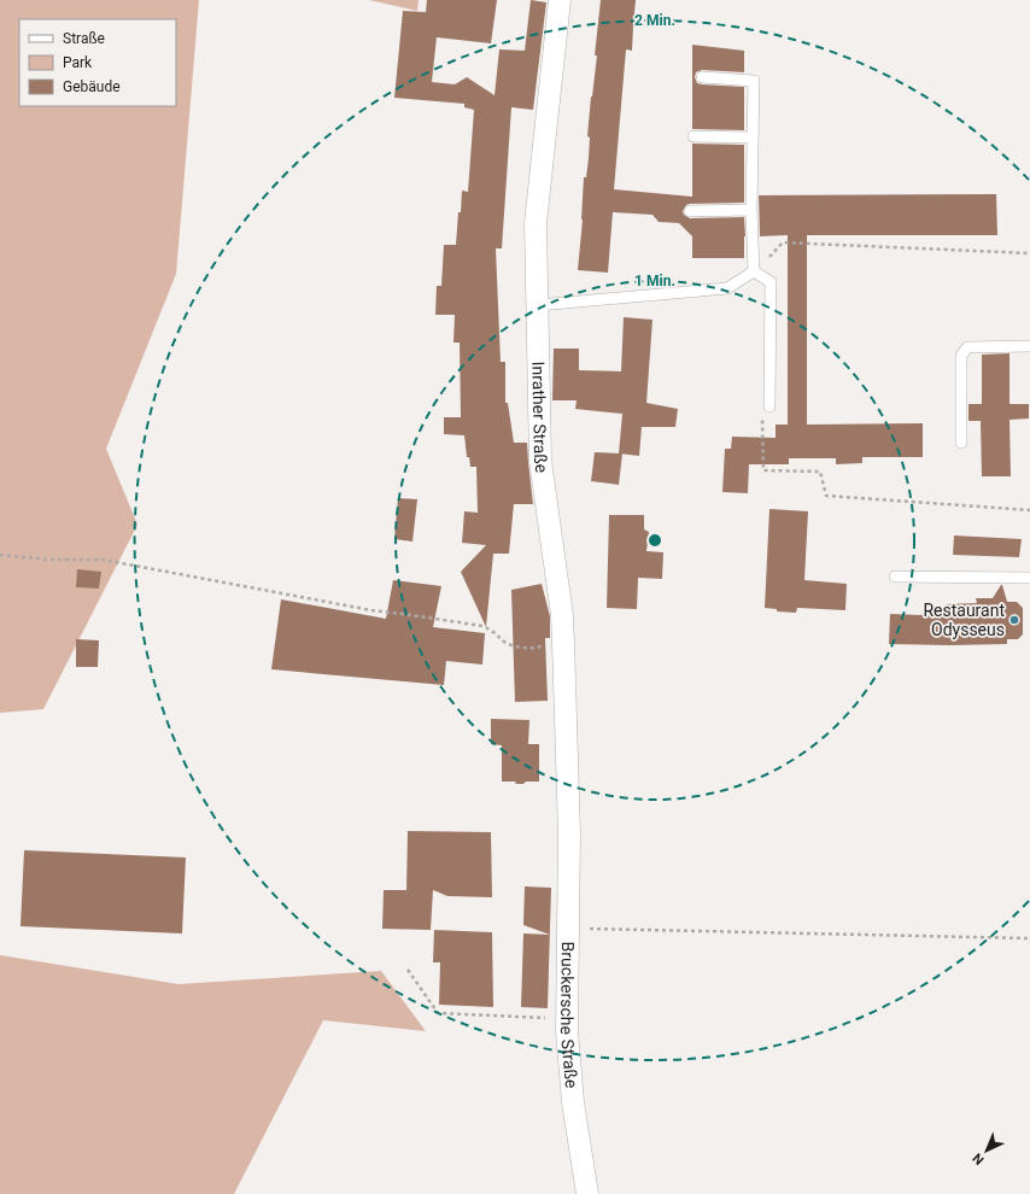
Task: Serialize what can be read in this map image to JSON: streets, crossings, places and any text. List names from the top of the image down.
{
  "streets": {
    "street": ["Inrather Straße", "Bruckersche Straße"]
  },
  "crossings": [
    ["Inrather Straße", "Bruckersche Straße"]
  ],
  "places": ["Restaurant Odysseus"],
  "legend": ["Straße", "Park", "Gebäude"],
  "north": "bottom left",
  "rings": ["2 Min.", "1 Min."]
}
